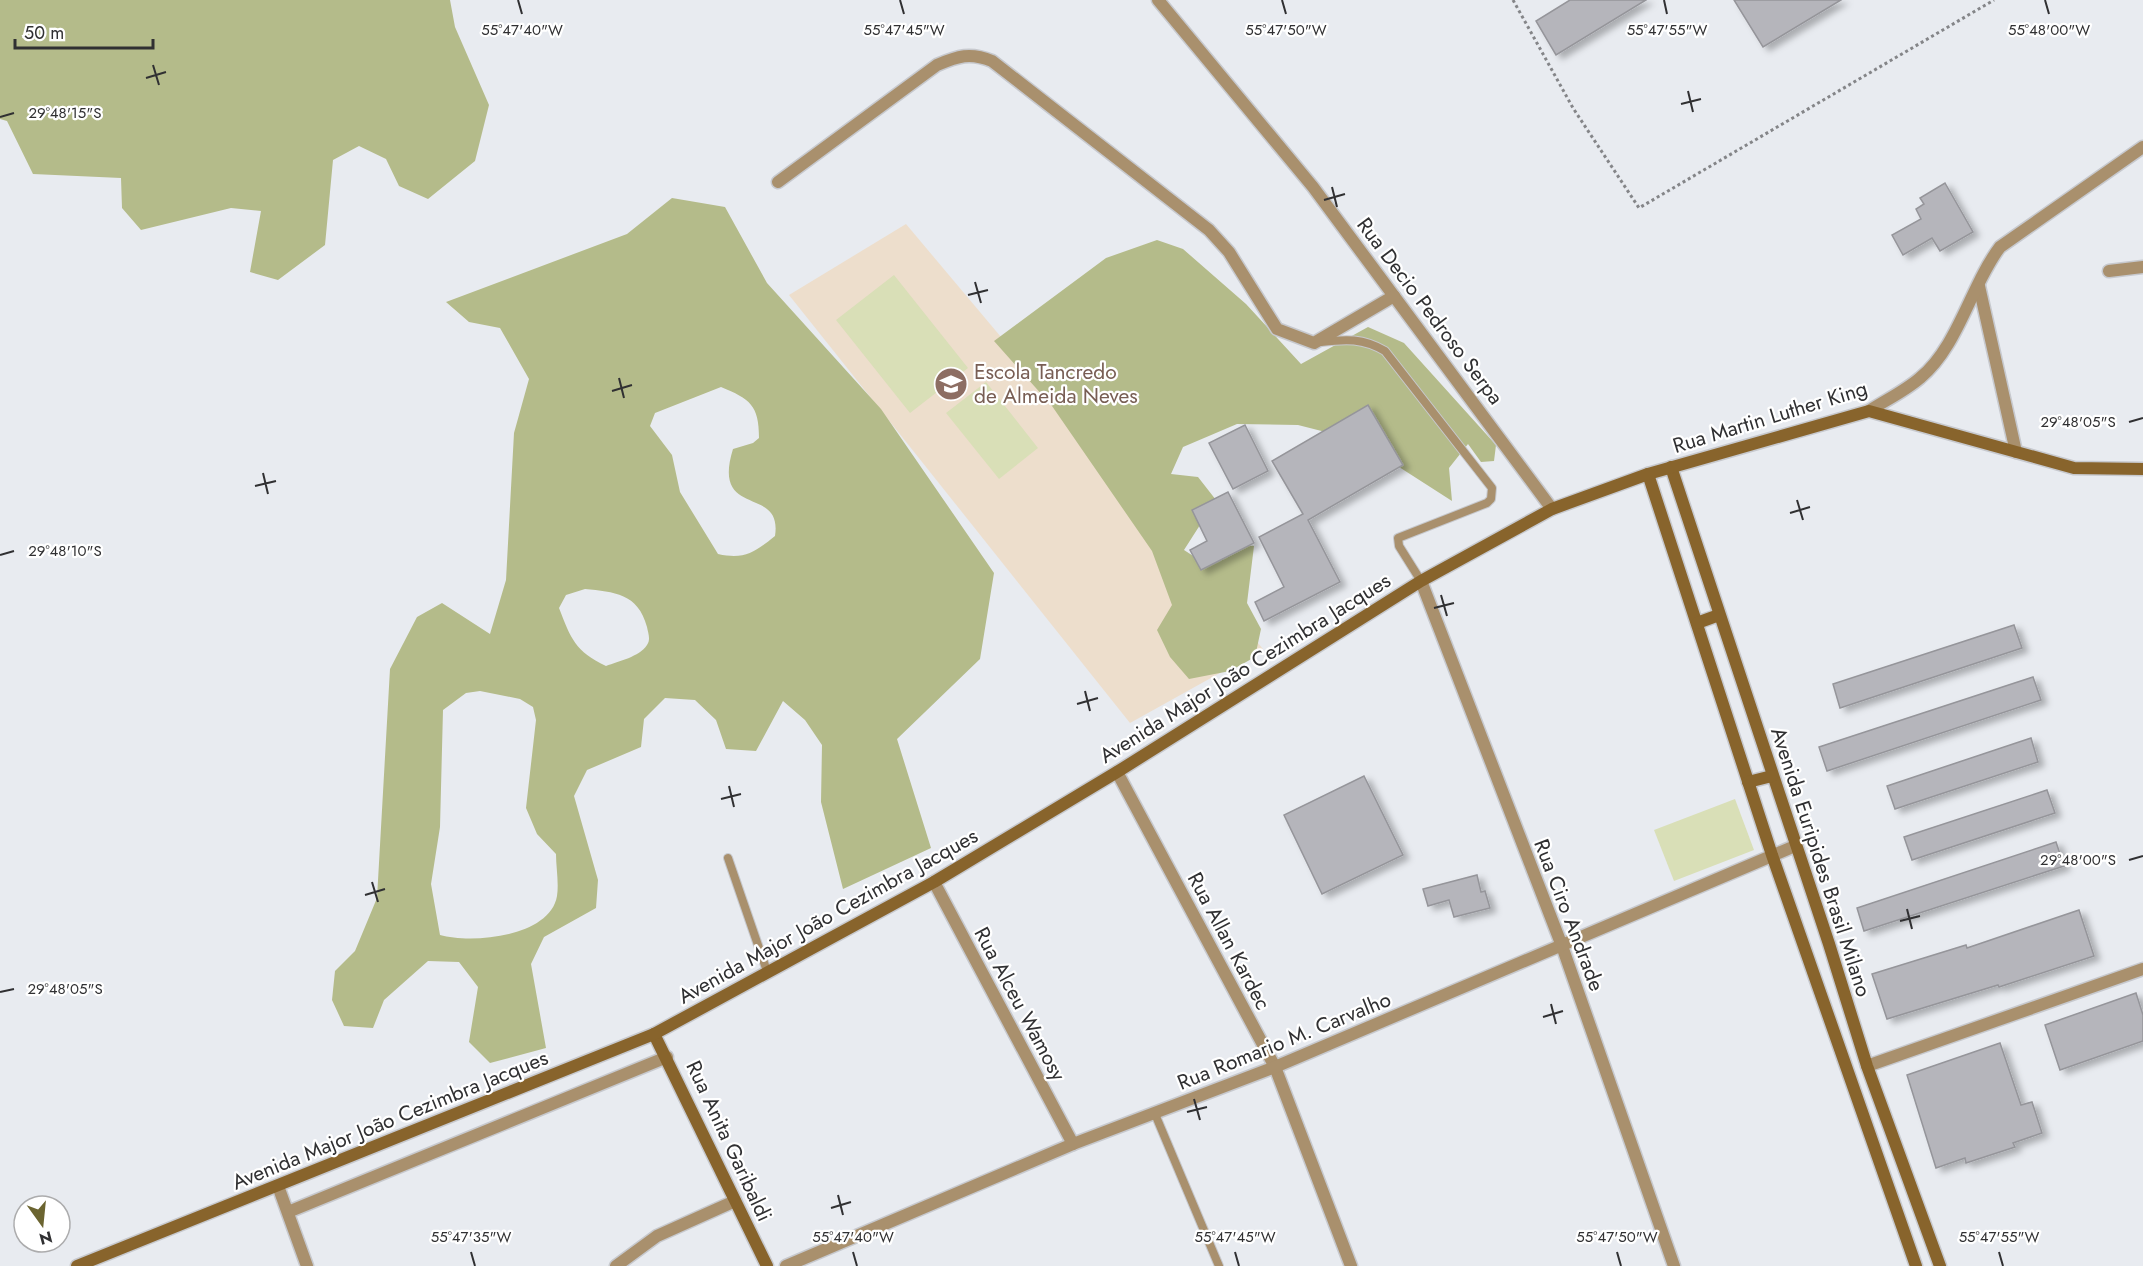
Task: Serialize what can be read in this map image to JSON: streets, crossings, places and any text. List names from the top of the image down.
{
  "streets": {
    "main road": [
      "Rua Martin Luther King",
      "Avenida Major João Cezimbra Jacques",
      "Avenida Euripides Brasil Milano",
      "Rua Anita Garibaldi"
    ],
    "street": [
      "Rua Decio Pedroso Serpa",
      "Rua Ciro Andrade",
      "Rua Allan Kardec",
      "Rua Alceu Wamosy",
      "Rua Romario M. Carvalho"
    ]
  },
  "crossings": [
    ["Rua Decio Pedroso Serpa", "Rua Martin Luther King"],
    ["Rua Decio Pedroso Serpa", "Avenida Major João Cezimbra Jacques"],
    ["Rua Martin Luther King", "Avenida Major João Cezimbra Jacques"],
    ["Rua Martin Luther King", "Avenida Euripides Brasil Milano"],
    ["Avenida Major João Cezimbra Jacques", "Rua Ciro Andrade"],
    ["Avenida Major João Cezimbra Jacques", "Rua Allan Kardec"],
    ["Avenida Major João Cezimbra Jacques", "Rua Alceu Wamosy"],
    ["Avenida Major João Cezimbra Jacques", "Rua Anita Garibaldi"],
    ["Avenida Euripides Brasil Milano", "Rua Romario M. Carvalho"],
    ["Rua Ciro Andrade", "Rua Romario M. Carvalho"],
    ["Rua Allan Kardec", "Rua Romario M. Carvalho"],
    ["Rua Alceu Wamosy", "Rua Romario M. Carvalho"]
  ],
  "places": {
    "school or university": ["Escola Tancredo de Almeida Neves"]
  },
  "scale_bar": "50 m",
  "north": "bottom",
  "coordinates": [
    "55°47'40\"W",
    "55°47'45\"W",
    "55°47'50\"W",
    "55°47'55\"W",
    "55°48'00\"W",
    "29°48'15\"S",
    "29°48'05\"S",
    "29°48'10\"S",
    "29°48'00\"S",
    "55°47'35\"W"
  ]
}
